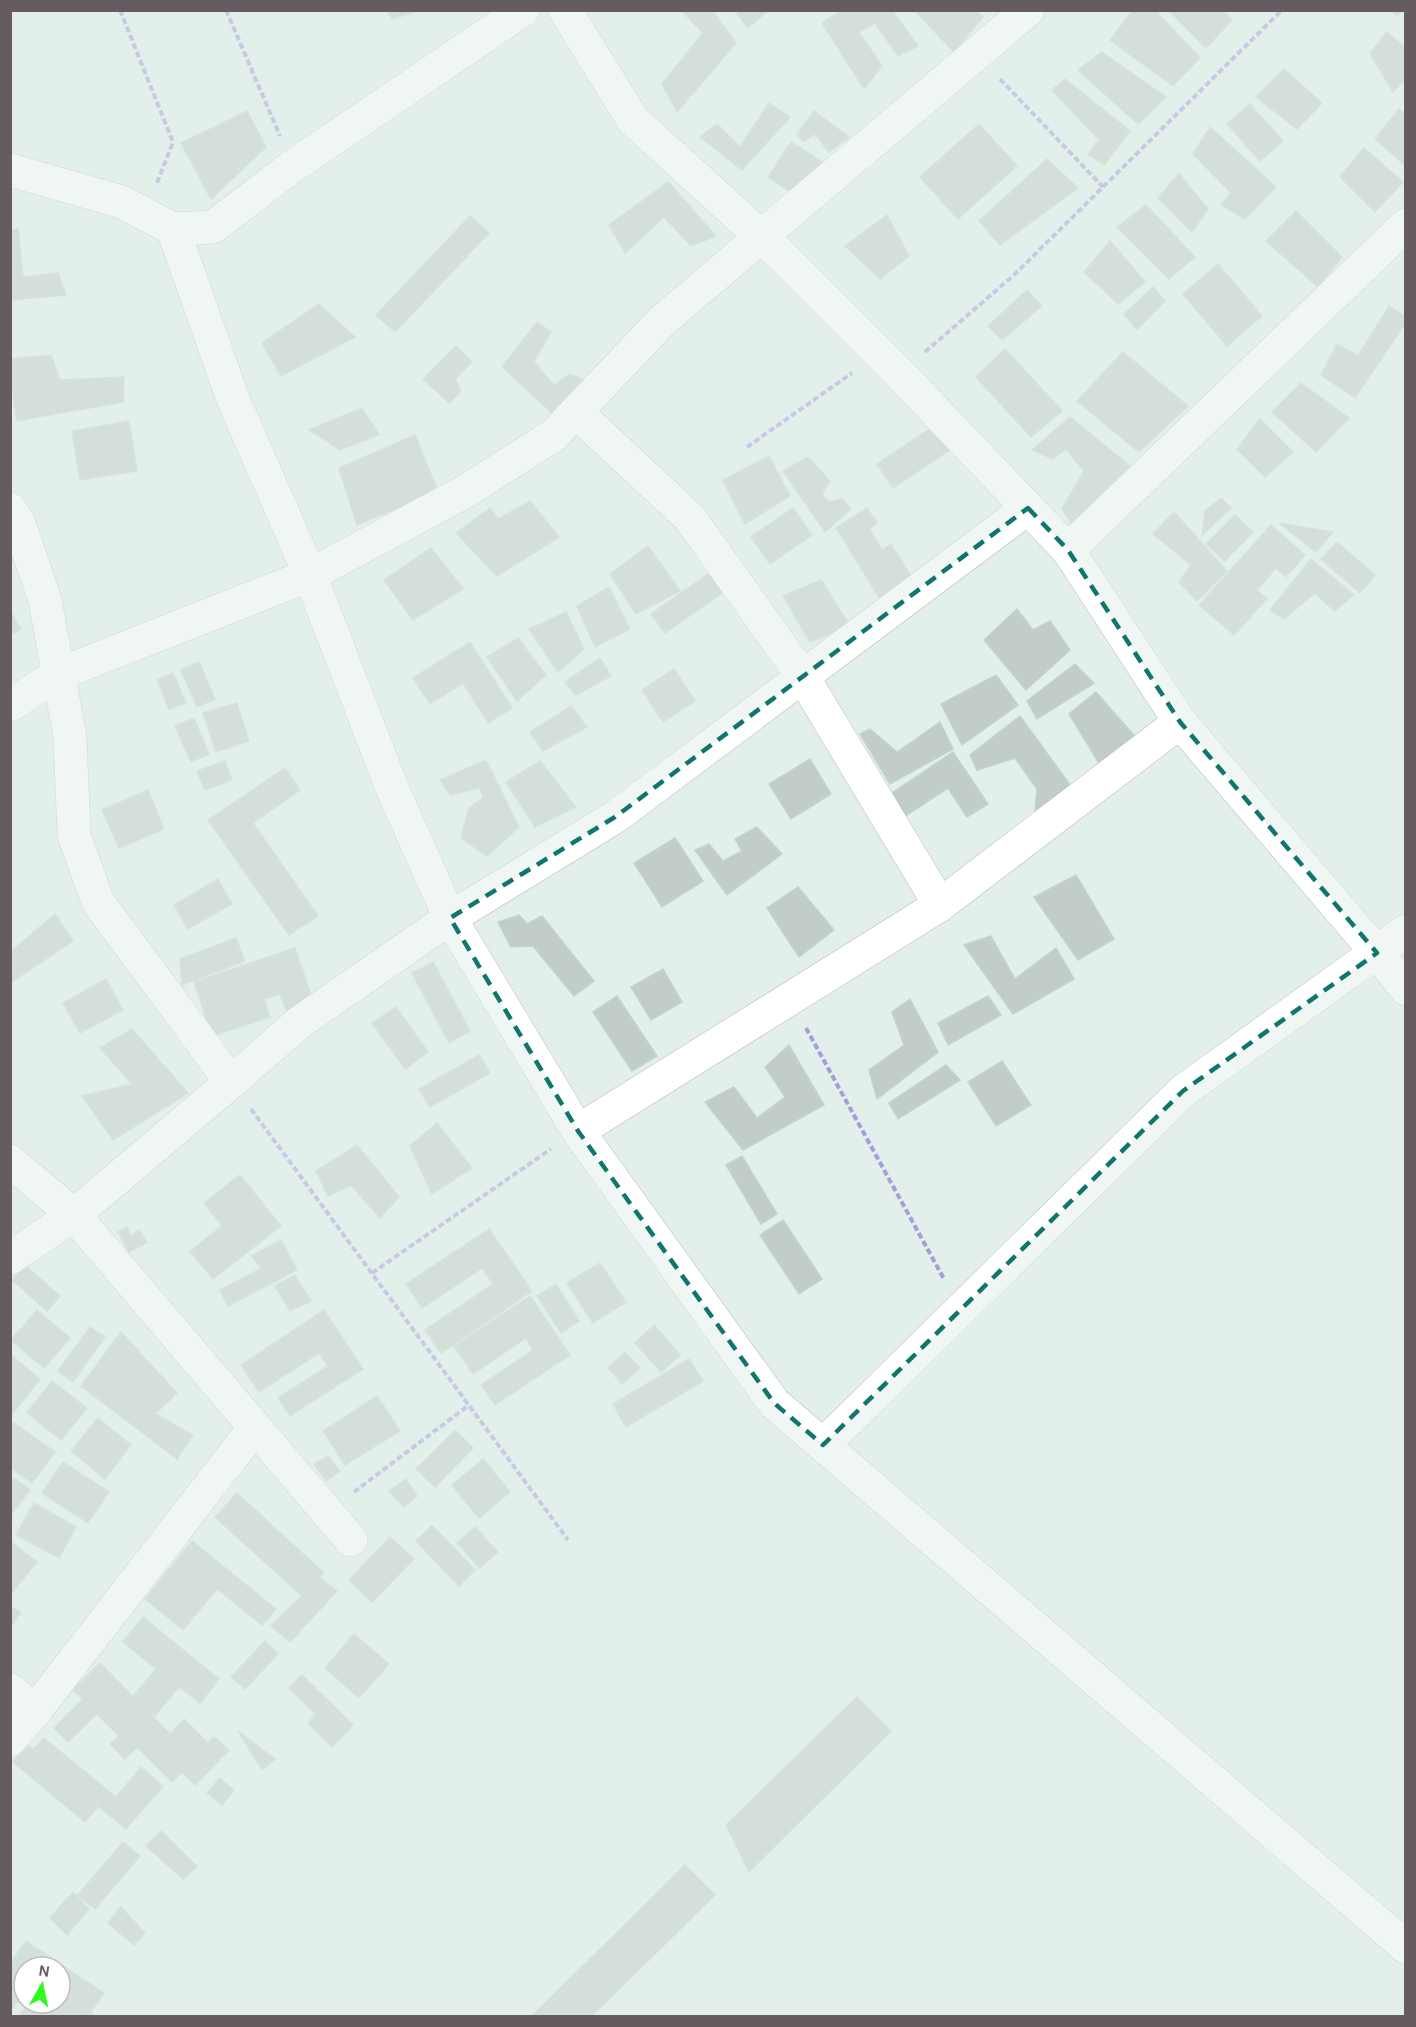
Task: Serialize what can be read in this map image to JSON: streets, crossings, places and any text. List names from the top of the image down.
{
  "north": "top"
}
